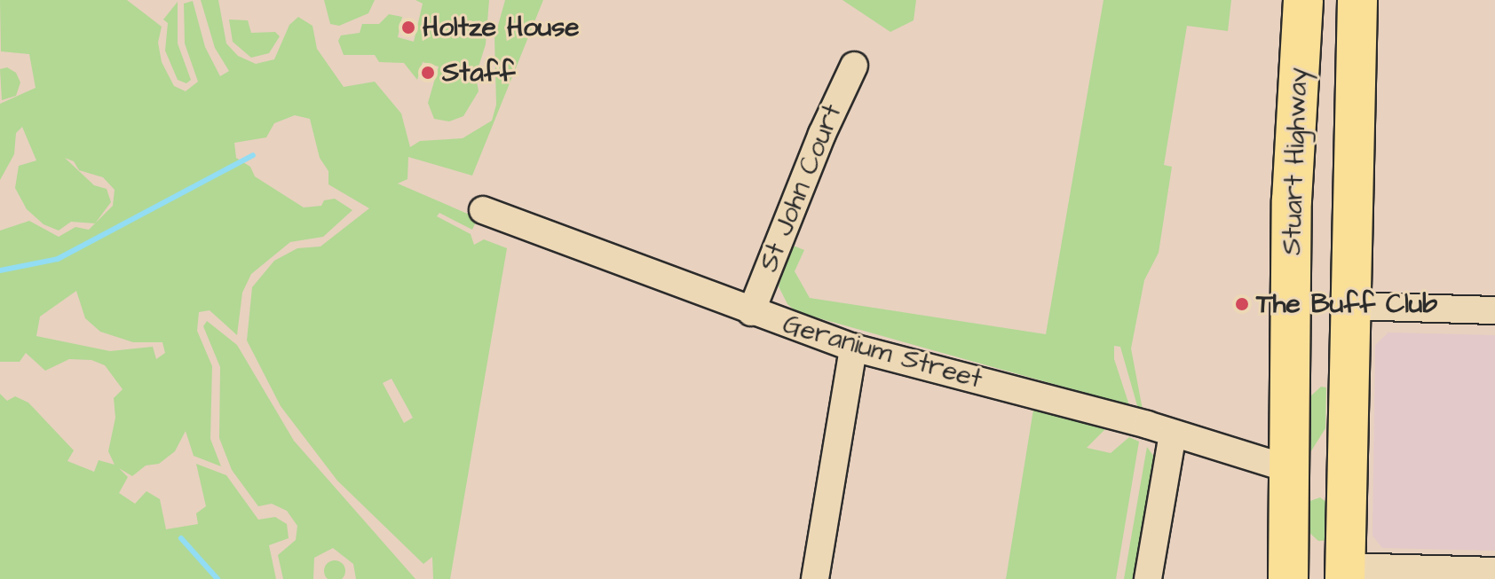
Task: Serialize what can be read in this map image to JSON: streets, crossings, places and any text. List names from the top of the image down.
{
  "streets": {
    "highway": ["Stuart Highway"],
    "street": ["St John Court", "Geranium Street"]
  },
  "crossings": [
    ["Stuart Highway", "Geranium Street"],
    ["St John Court", "Geranium Street"]
  ],
  "places": ["Holtze House", "Staff", "The Buff Club"]
}
